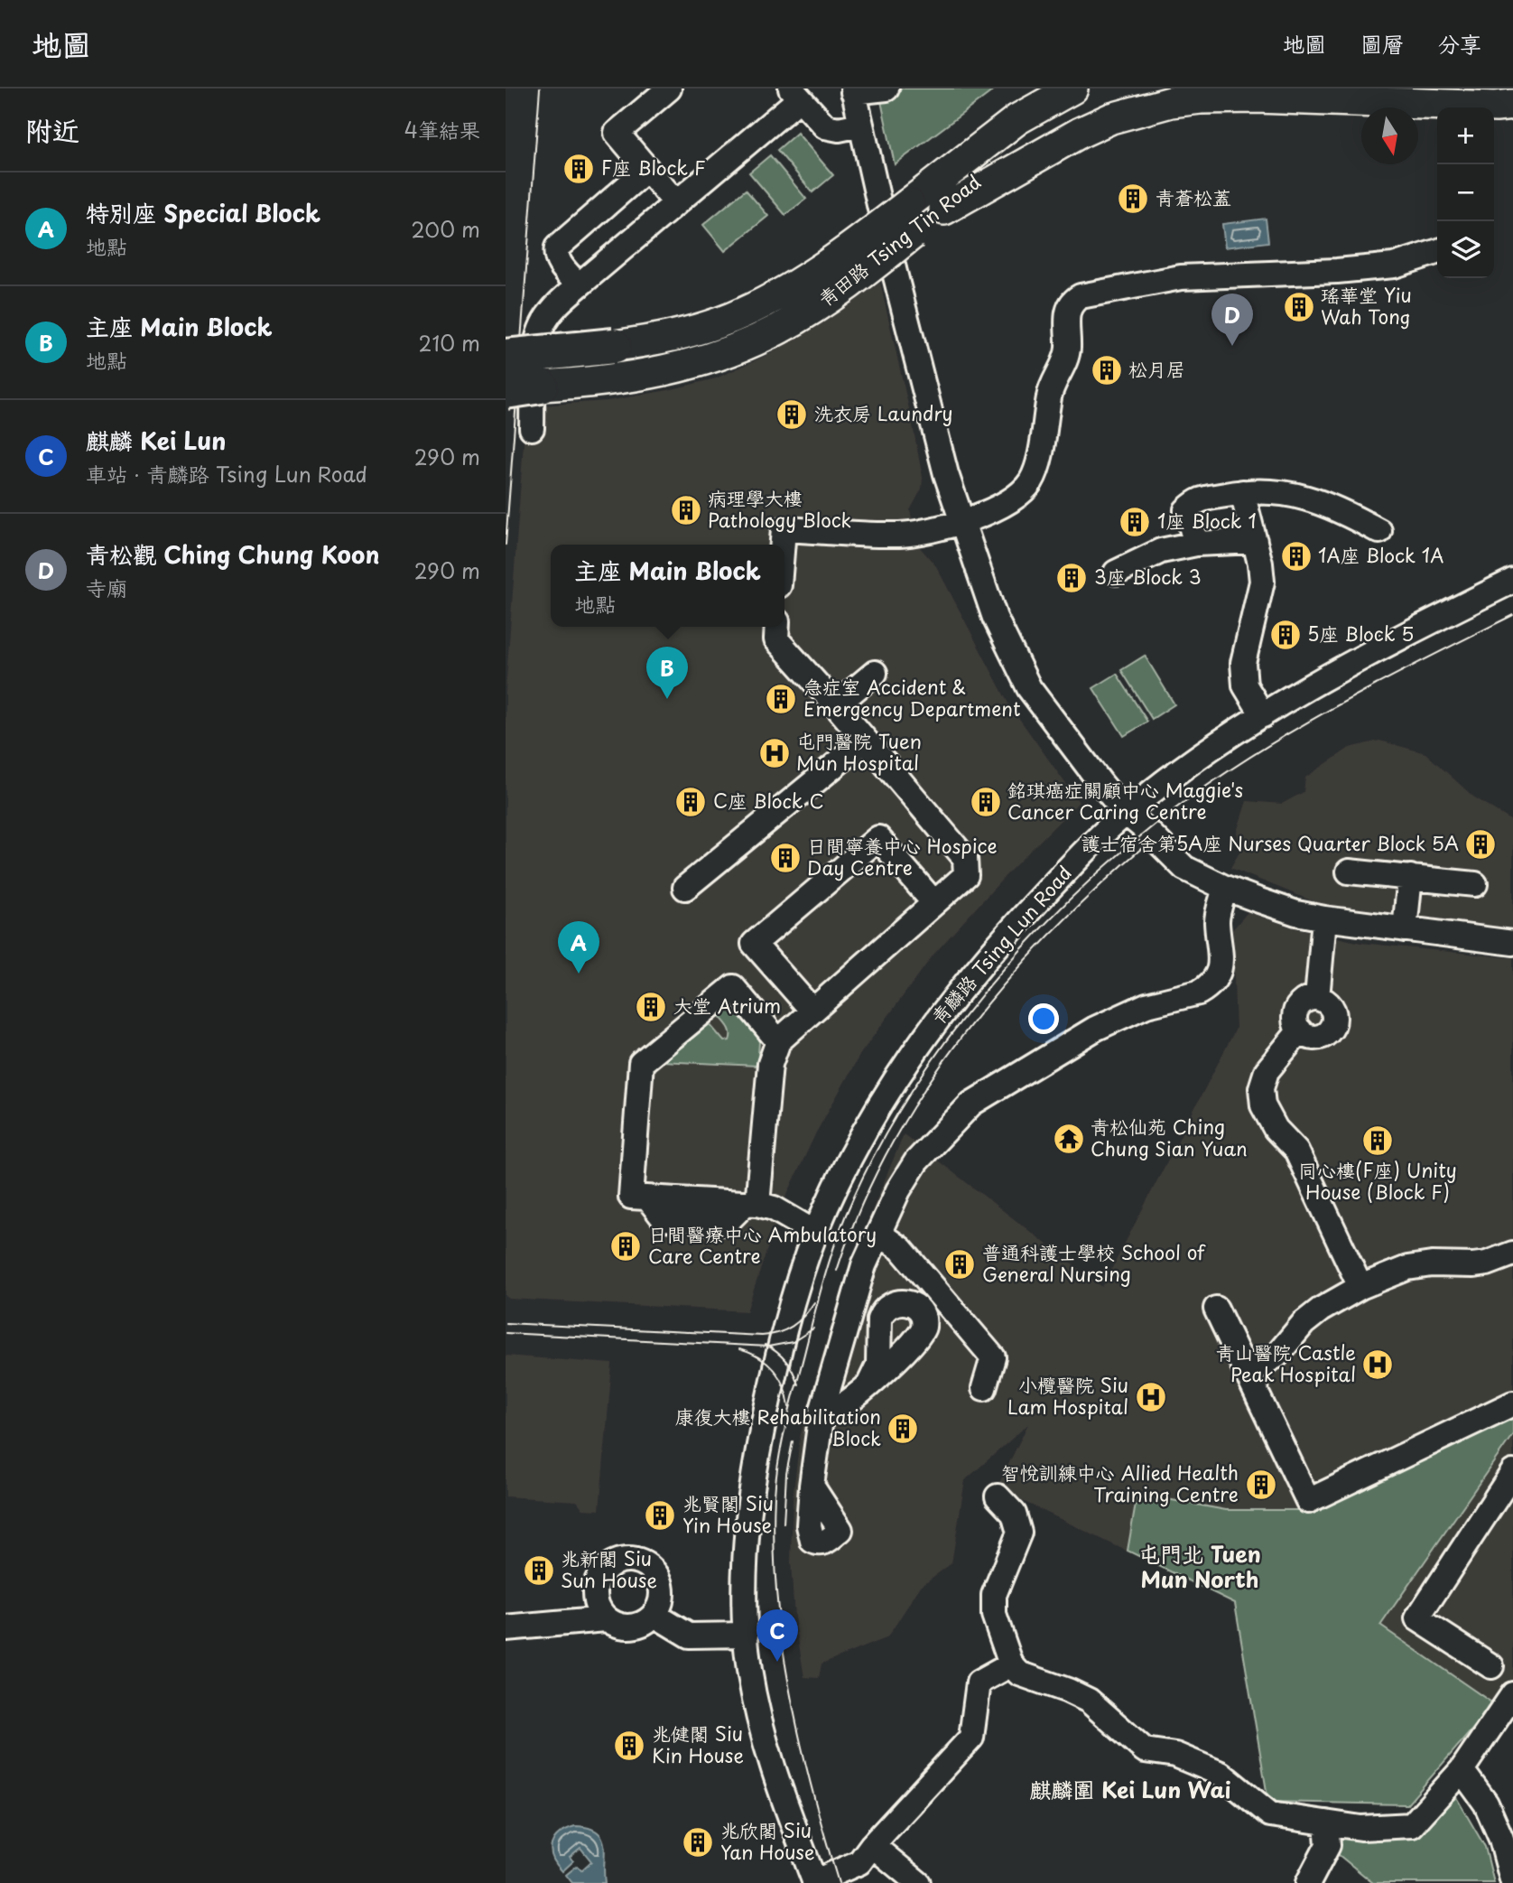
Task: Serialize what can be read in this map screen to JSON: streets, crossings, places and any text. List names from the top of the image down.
{
  "streets": {
    "main road": ["青田路 Tsing Tin Road"],
    "street": ["青麟路 Tsing Lun Road"]
  },
  "districts": ["屯門北 Tuen Mun North", "麒麟圍 Kei Lun Wai"],
  "places": {
    "building": [
      "F座 Block F",
      "青蒼松蓋",
      "瑤華堂 Yiu Wah Tong",
      "松月居",
      "洗衣房 Laundry",
      "病理學大樓 Pathology Block",
      "1座 Block 1",
      "1A座 Block 1A",
      "3座 Block 3",
      "5座 Block 5",
      "急症室 Accident & Emergency Department",
      "C座 Block C",
      "銘琪癌症關顧中心 Maggie's Cancer Caring Centre",
      "護士宿舍第5A座 Nurses Quarter Block 5A",
      "日間寧養中心 Hospice Day Centre",
      "大堂 Atrium",
      "同心樓(F座) Unity House (Block F)",
      "日間醫療中心 Ambulatory Care Centre",
      "普通科護士學校 School of General Nursing",
      "康復大樓 Rehabilitation Block",
      "智悅訓練中心 Allied Health Training Centre",
      "兆賢閣 Siu Yin House",
      "兆新閣 Siu Sun House",
      "兆健閣 Siu Kin House",
      "兆欣閣 Siu Yan House"
    ],
    "hospital": ["屯門醫院 Tuen Mun Hospital", "青山醫院 Castle Peak Hospital", "小欖醫院 Siu Lam Hospital"],
    "temple": ["青松仙苑 Ching Chung Sian Yuan"]
  },
  "north": "bottom",
  "page": {
    "header": "地圖",
    "nav": ["地圖", "圖層", "分享"],
    "heading": ["附近", "4筆結果"],
    "map_buttons": ["+", "−"],
    "list": [
      {
        "mark": "A",
        "name": "特別座 Special Block",
        "note": "地點",
        "value": "200 m"
      },
      {
        "mark": "B",
        "name": "主座 Main Block",
        "note": "地點",
        "value": "210 m"
      },
      {
        "mark": "C",
        "name": "麒麟 Kei Lun",
        "note": "車站 · 青麟路 Tsing Lun Road",
        "value": "290 m"
      },
      {
        "mark": "D",
        "name": "青松觀 Ching Chung Koon",
        "note": "寺廟",
        "value": "290 m"
      }
    ],
    "pins": [
      "D",
      "B",
      "A",
      "C"
    ],
    "popup": ["主座 Main Block", "地點"]
  }
}
